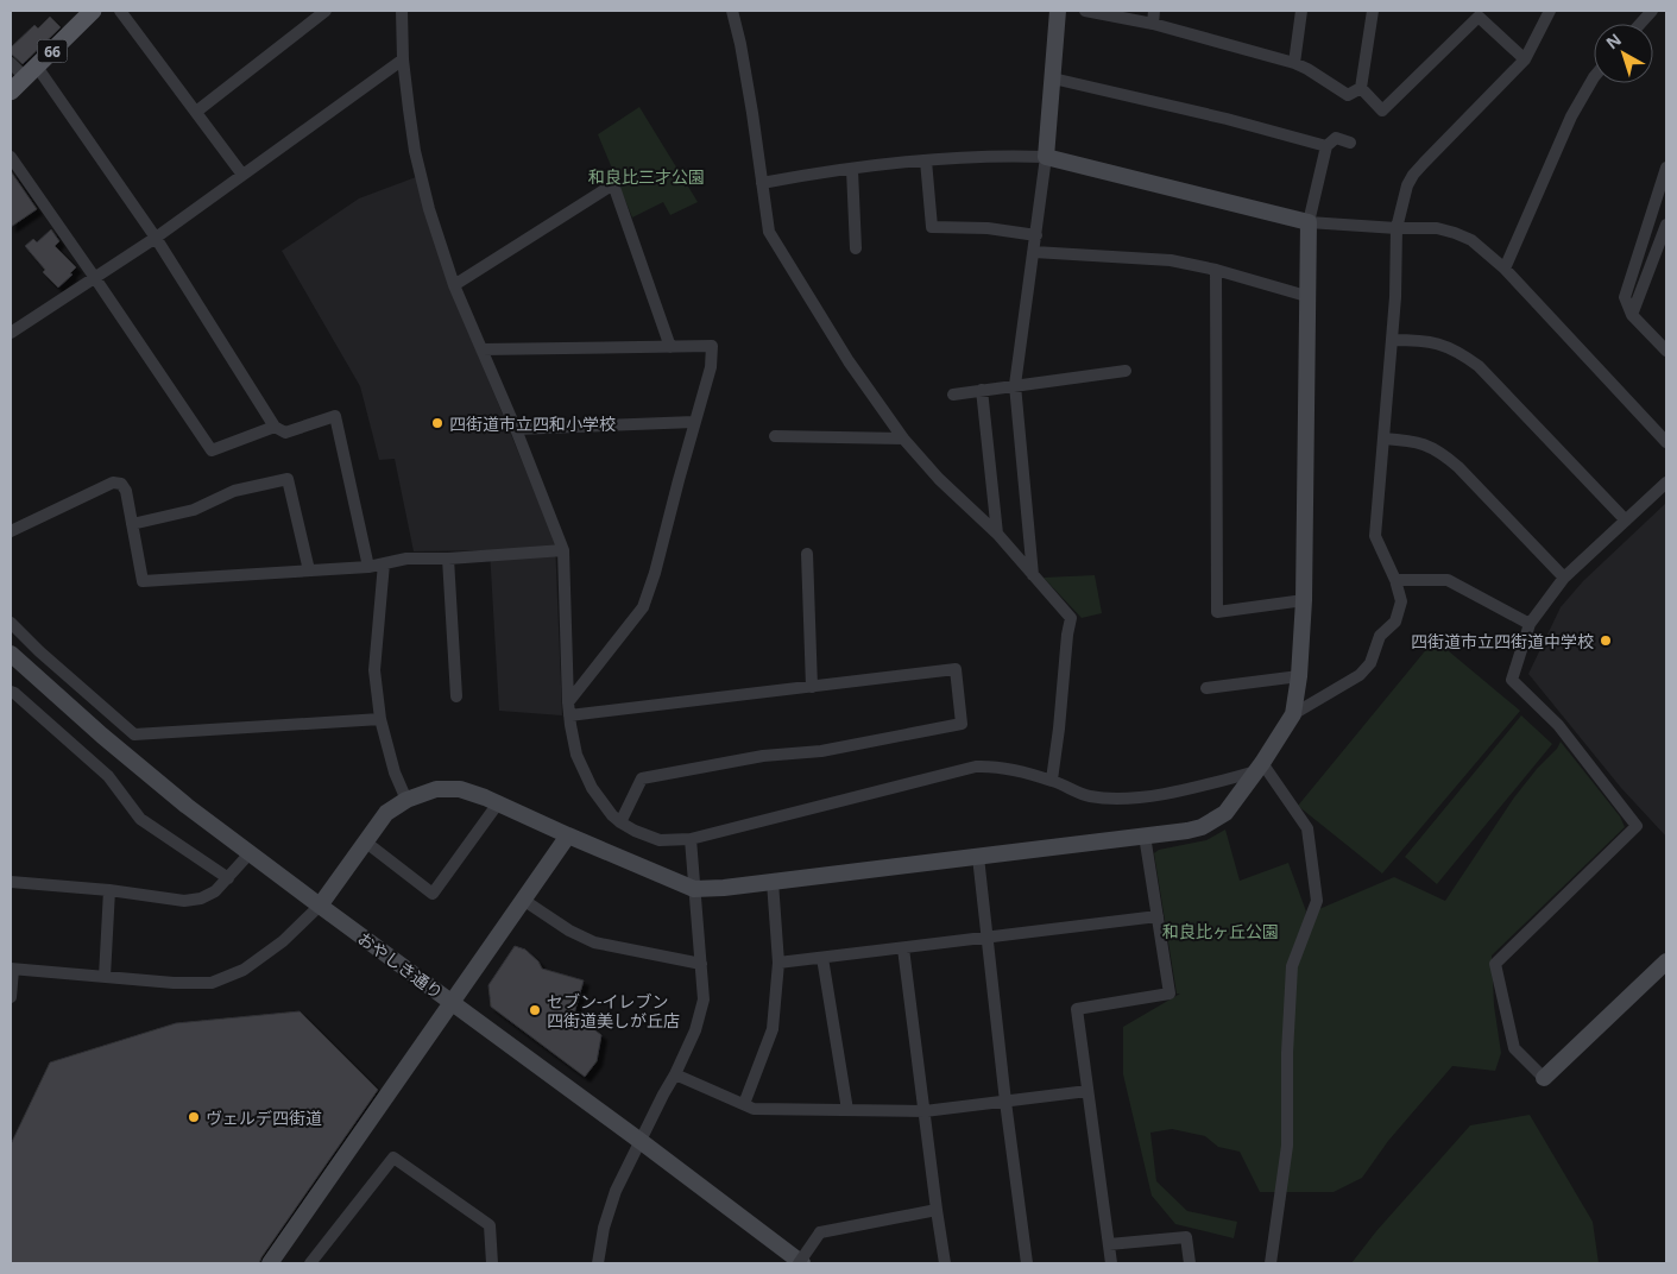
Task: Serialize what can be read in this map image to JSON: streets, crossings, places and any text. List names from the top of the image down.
{
  "streets": {
    "main road": ["66"],
    "street": ["おやしき通り"]
  },
  "parks": ["和良比三才公園", "和良比ヶ丘公園"],
  "places": [
    "四街道市立四和小学校",
    "四街道市立四街道中学校",
    "セブン-イレブン 四街道美しが丘店",
    "ヴェルデ四街道"
  ],
  "north": "top left"
}
